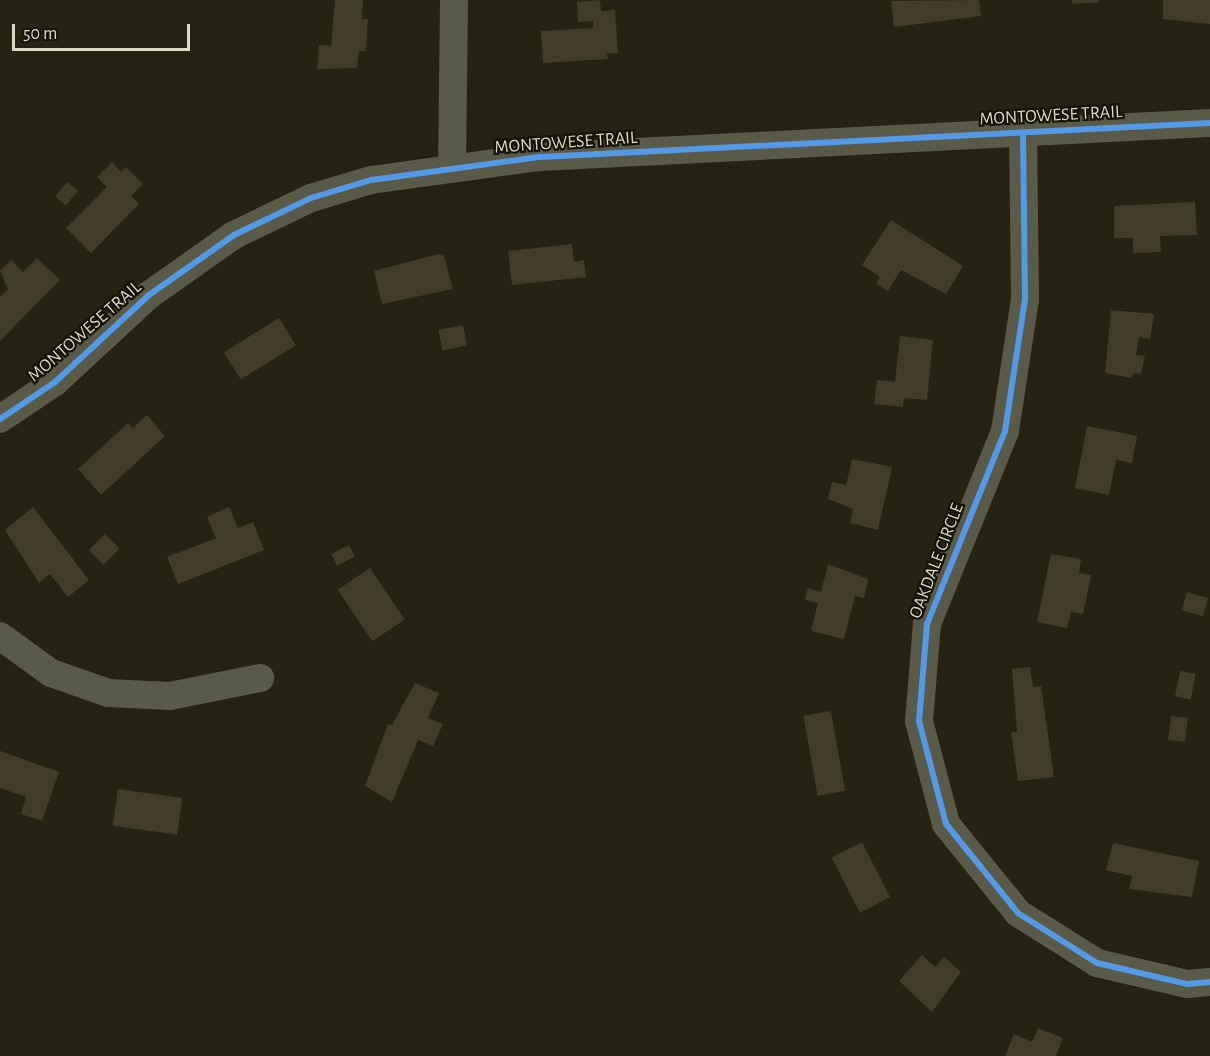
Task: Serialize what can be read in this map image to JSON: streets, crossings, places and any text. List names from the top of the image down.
{
  "streets": {
    "street": ["MONTOWESE TRAIL", "OAKDALE CIRCLE"]
  },
  "crossings": [
    ["MONTOWESE TRAIL", "OAKDALE CIRCLE"]
  ],
  "scale_bar": "50 m"
}
